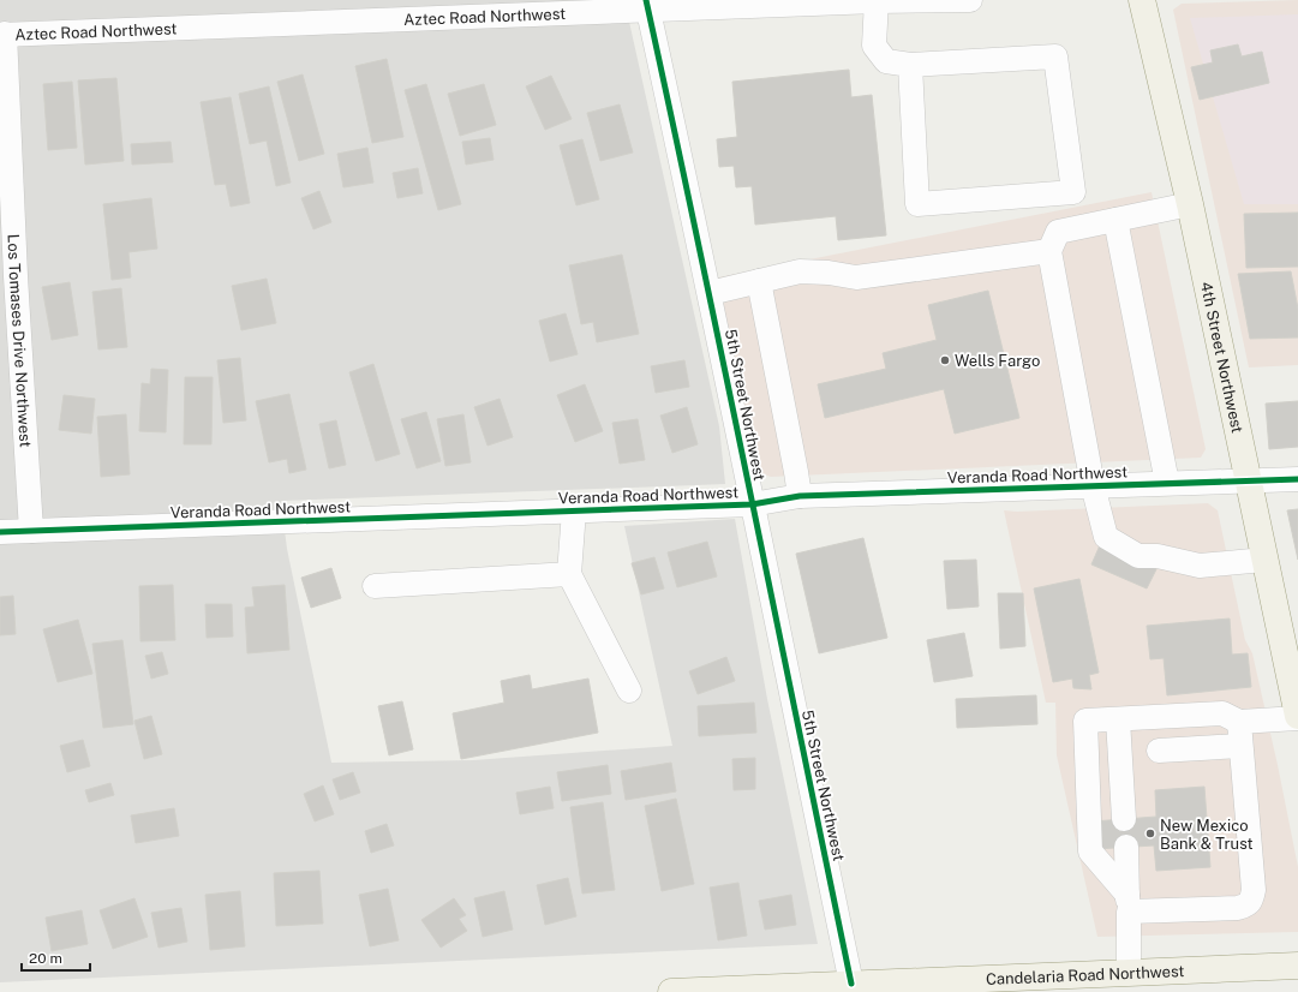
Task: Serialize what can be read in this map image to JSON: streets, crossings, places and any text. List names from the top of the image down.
{
  "streets": {
    "main road": ["4th Street Northwest", "Candelaria Road Northwest"],
    "street": [
      "Aztec Road Northwest",
      "Los Tomases Drive Northwest",
      "5th Street Northwest",
      "Veranda Road Northwest"
    ]
  },
  "crossings": [
    ["Aztec Road Northwest", "Los Tomases Drive Northwest"],
    ["Aztec Road Northwest", "5th Street Northwest"],
    ["Los Tomases Drive Northwest", "Veranda Road Northwest"],
    ["4th Street Northwest", "Veranda Road Northwest"],
    ["5th Street Northwest", "Veranda Road Northwest"],
    ["5th Street Northwest", "Candelaria Road Northwest"]
  ],
  "places": ["Wells Fargo", "New Mexico Bank & Trust"],
  "scale_bar": "20 m"
}
